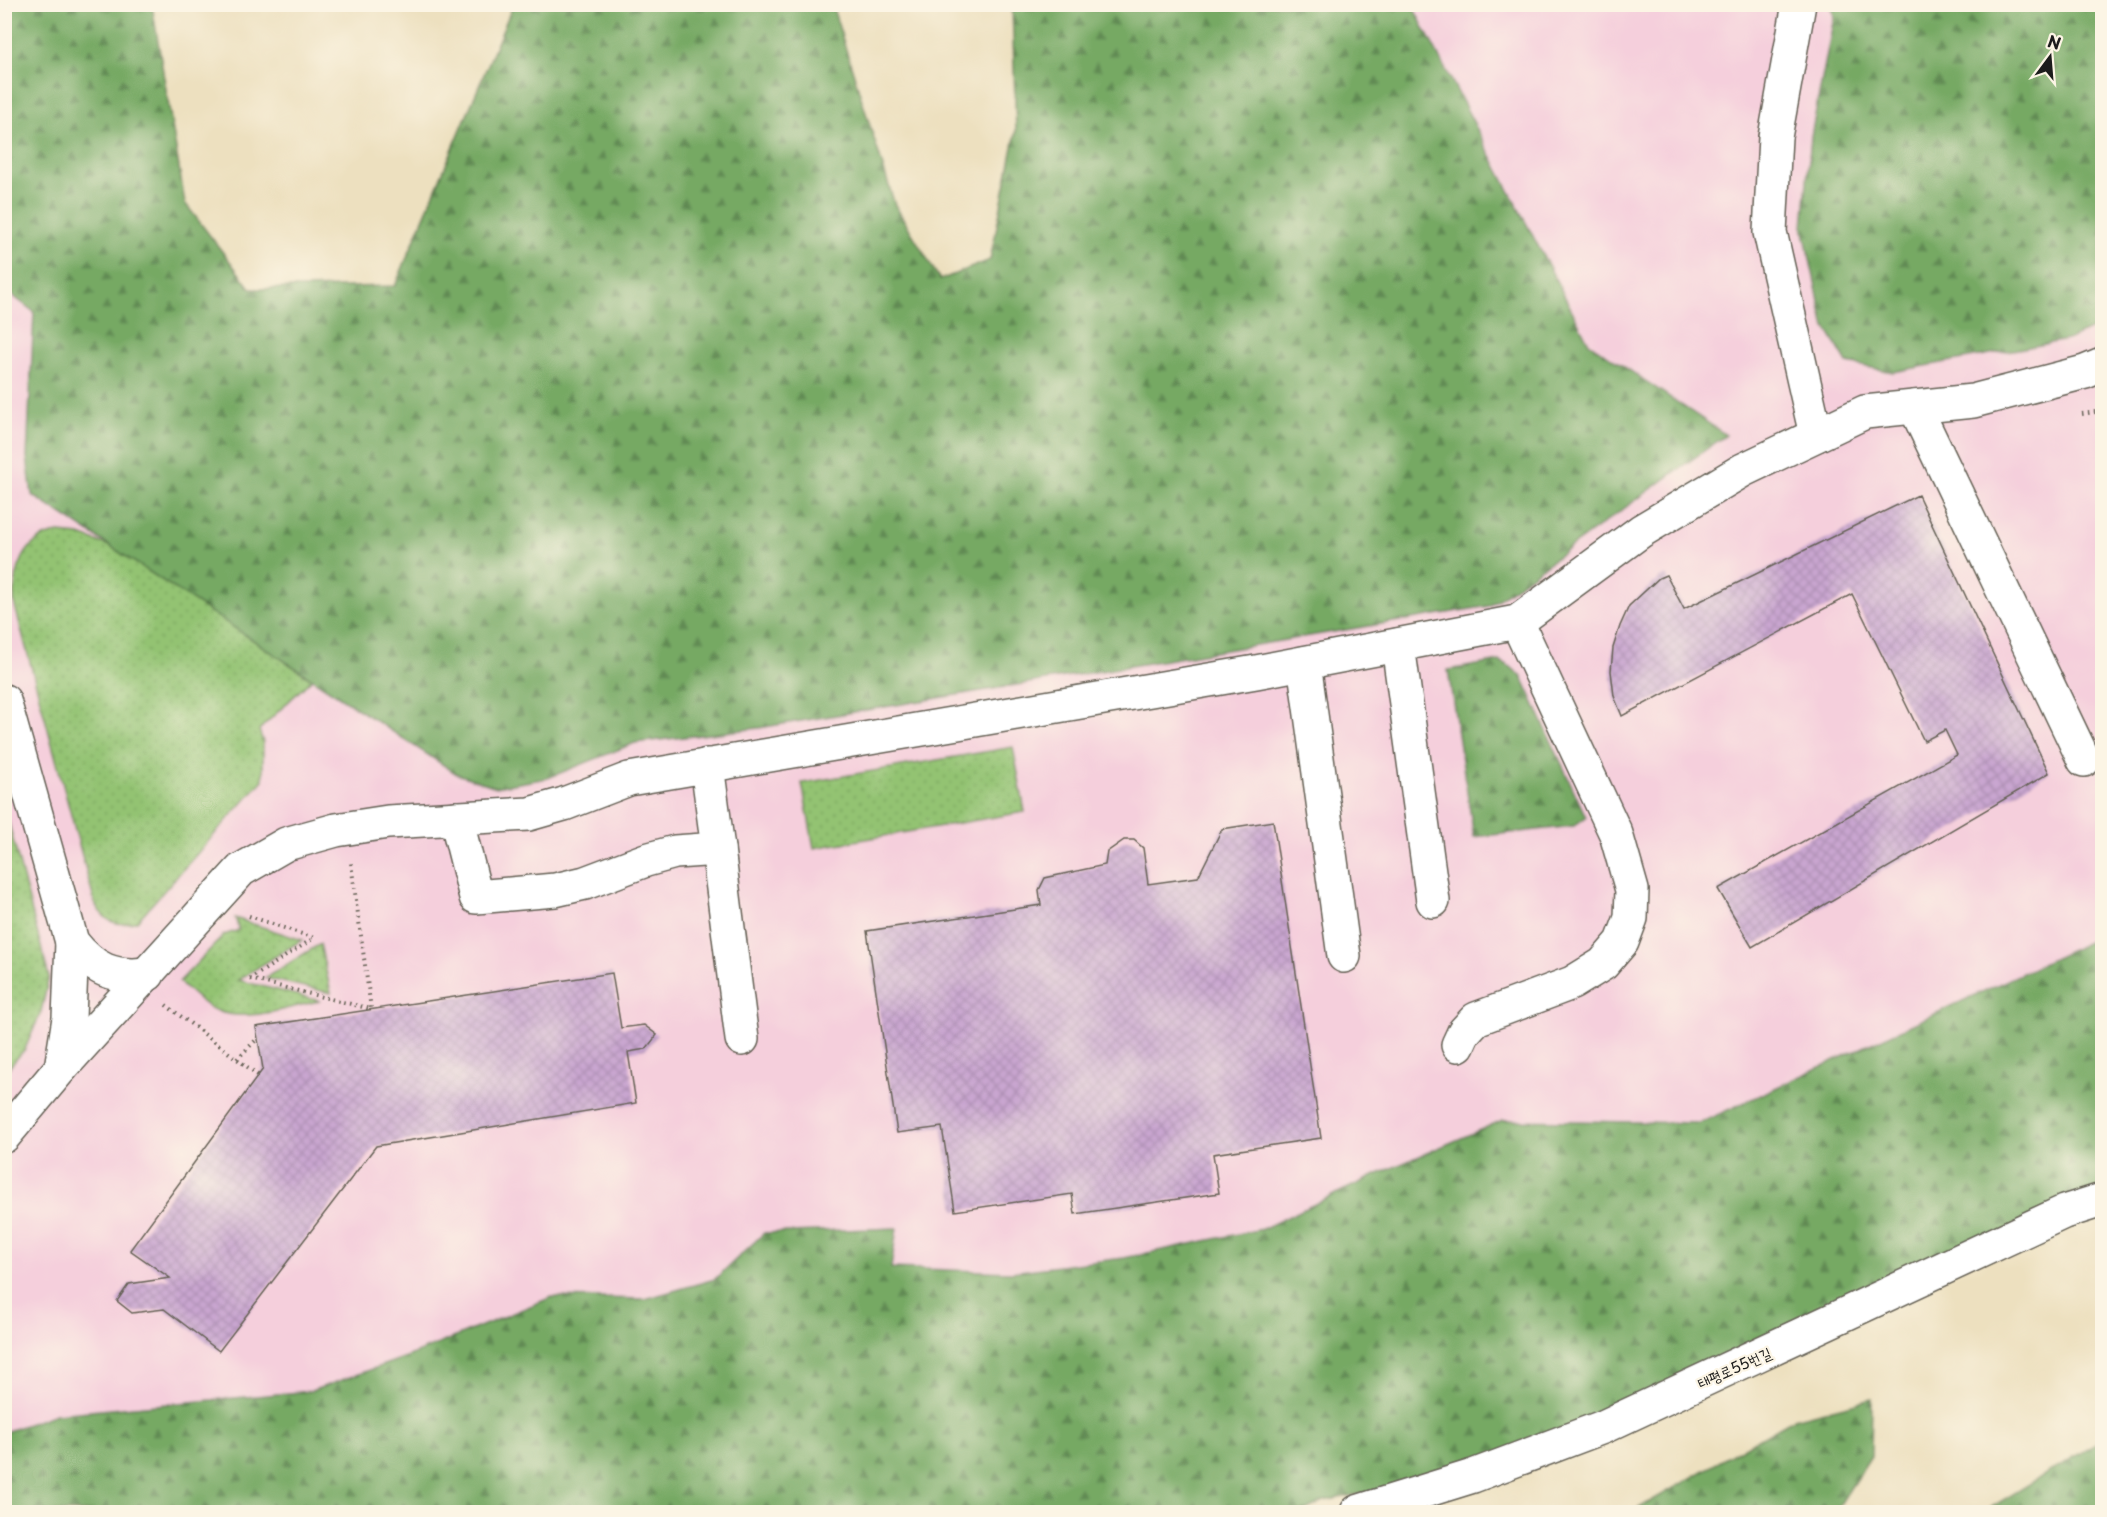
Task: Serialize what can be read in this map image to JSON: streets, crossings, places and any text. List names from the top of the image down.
{
  "streets": {
    "lane": ["태평로55번길"]
  },
  "north": "top"
}
